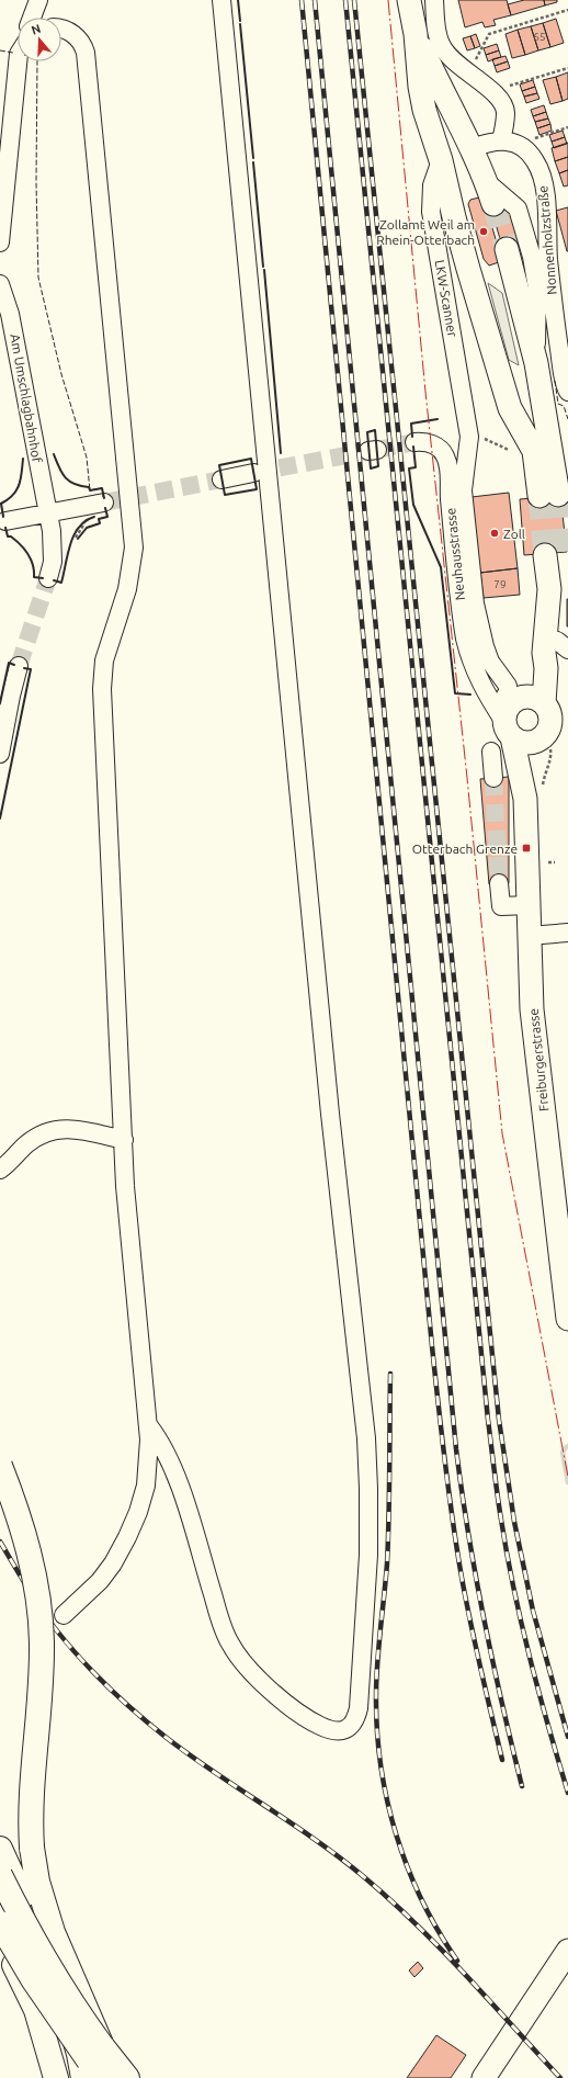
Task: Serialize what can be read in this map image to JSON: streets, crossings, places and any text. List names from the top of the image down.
{
  "streets": {
    "main road": ["Freiburgerstrasse"],
    "street": [
      "Nonnenholzstraße",
      "LKW-Scanner",
      "Am Umschlagbahnhof",
      "Neuhausstrasse"
    ]
  },
  "crossings": [
    ["LKW-Scanner", "Neuhausstrasse"],
    ["Neuhausstrasse", "Freiburgerstrasse"]
  ],
  "places": {
    "other": ["Zollamt Weil am Rhein-Otterbach", "Zoll"],
    "transit": ["Otterbach Grenze"]
  },
  "house_numbers": ["65", "79"],
  "north": "top"
}
